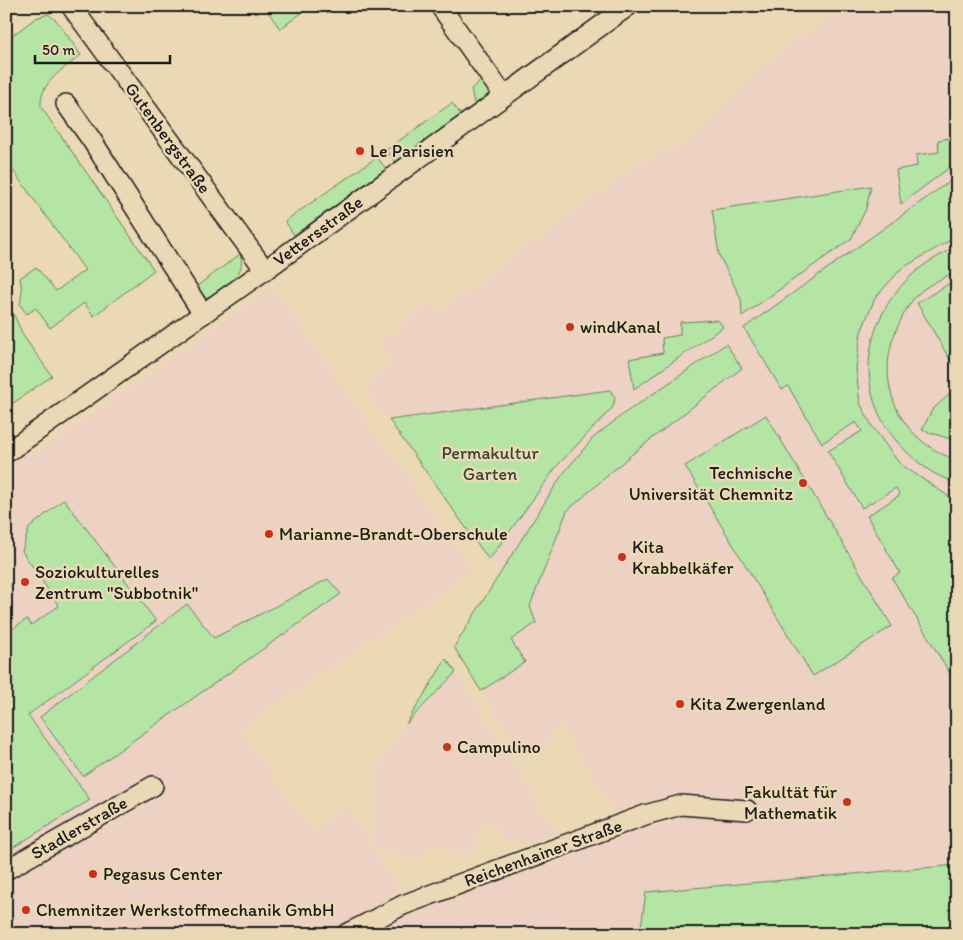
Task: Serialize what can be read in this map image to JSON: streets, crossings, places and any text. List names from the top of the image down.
{
  "streets": {
    "street": [
      "Gutenbergstraße",
      "Vettersstraße",
      "Stadlerstraße",
      "Reichenhainer Straße"
    ]
  },
  "crossings": [
    ["Gutenbergstraße", "Vettersstraße"]
  ],
  "parks": ["Permakultur Garten"],
  "places": [
    "Le Parisien",
    "windKanal",
    "Technische Universität Chemnitz",
    "Marianne-Brandt-Oberschule",
    "Kita Krabbelkäfer",
    "Soziokulturelles Zentrum \"Subbotnik\"",
    "Kita Zwergenland",
    "Campulino",
    "Fakultät für Mathematik",
    "Pegasus Center",
    "Chemnitzer Werkstoffmechanik GmbH"
  ],
  "scale_bar": "50 m"
}
